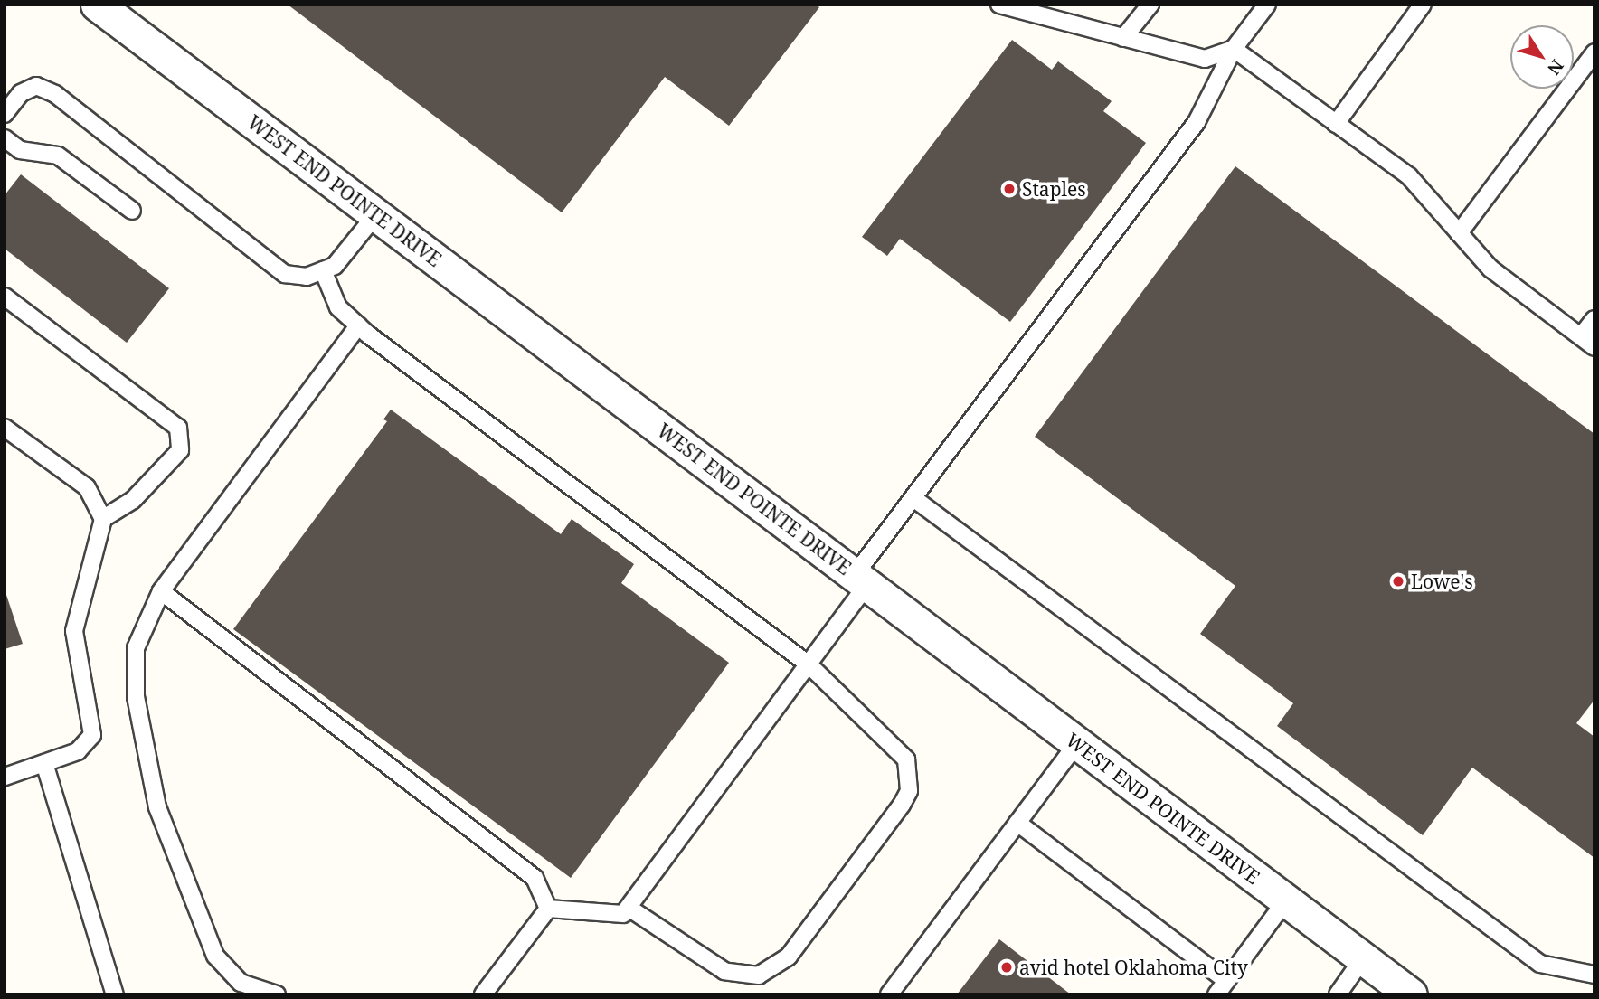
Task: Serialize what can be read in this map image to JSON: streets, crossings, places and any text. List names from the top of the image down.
{
  "streets": {
    "street": ["WEST END POINTE DRIVE"]
  },
  "places": ["Staples", "Lowe's", "avid hotel Oklahoma City"],
  "north": "bottom right"
}
